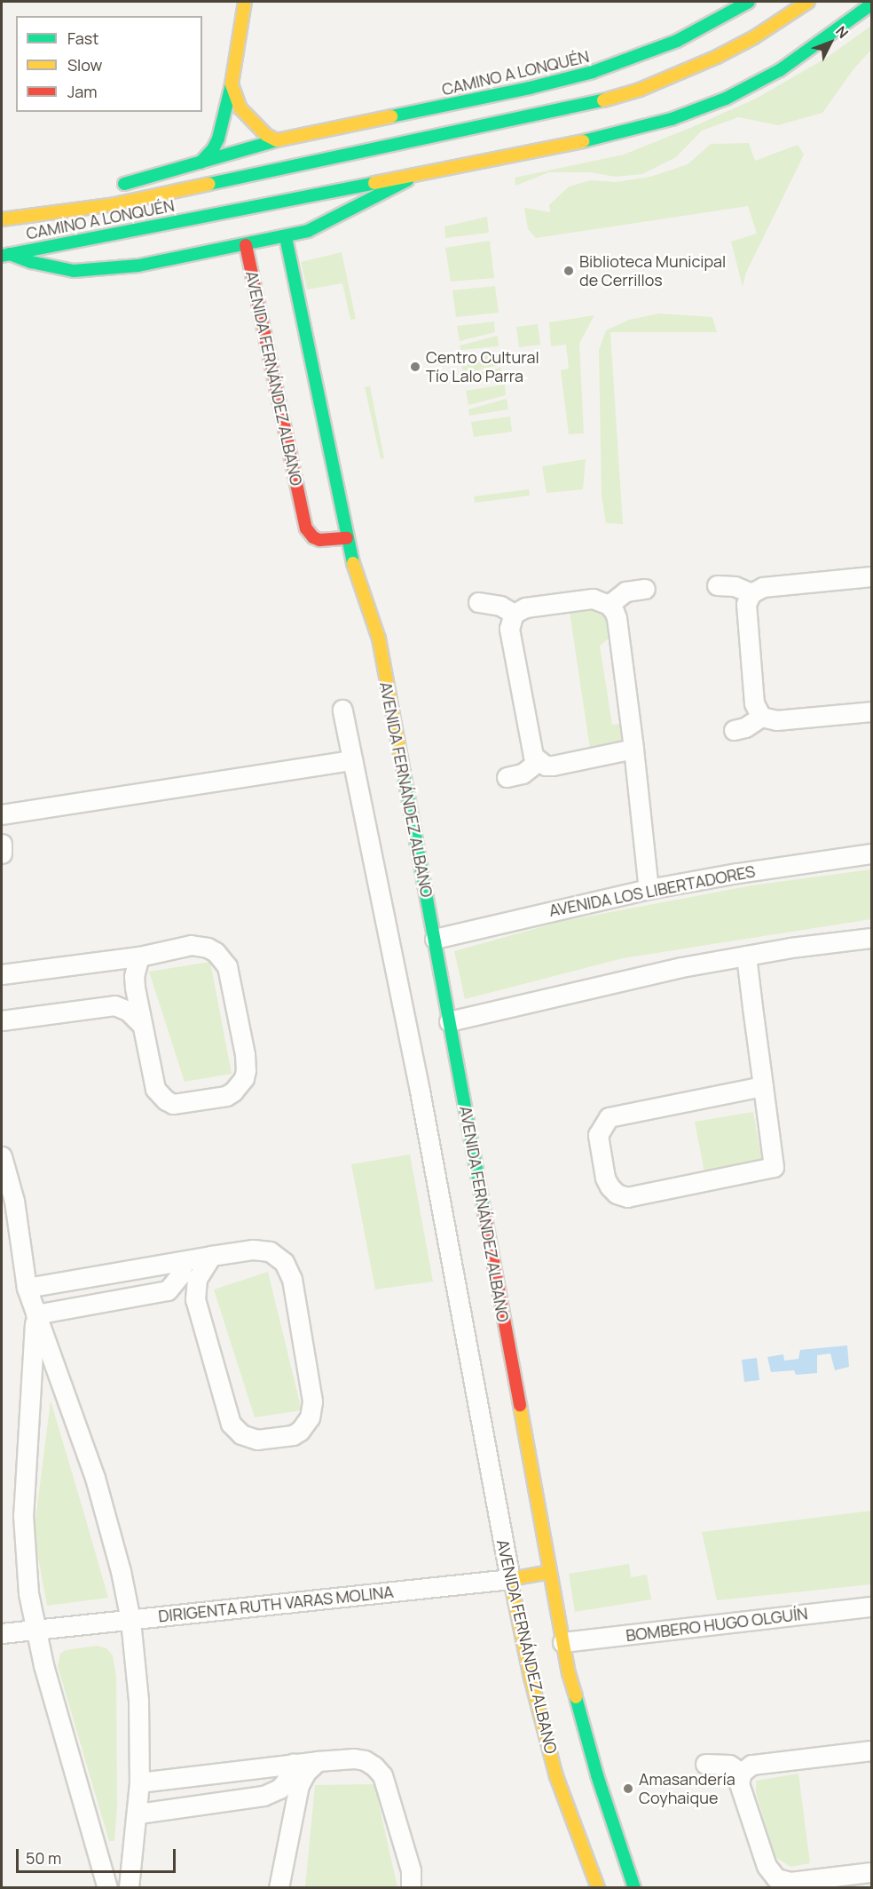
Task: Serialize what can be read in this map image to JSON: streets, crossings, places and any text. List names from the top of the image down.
{
  "streets": {
    "street": [
      "CAMINO A LONQUÉN",
      "AVENIDA FERNÁNDEZ ALBANO",
      "AVENIDA LOS LIBERTADORES",
      "DIRIGENTA RUTH VARAS MOLINA",
      "BOMBERO HUGO OLGUÍN"
    ]
  },
  "crossings": [
    ["CAMINO A LONQUÉN", "AVENIDA FERNÁNDEZ ALBANO"],
    ["AVENIDA FERNÁNDEZ ALBANO", "AVENIDA LOS LIBERTADORES"],
    ["AVENIDA FERNÁNDEZ ALBANO", "DIRIGENTA RUTH VARAS MOLINA"],
    ["AVENIDA FERNÁNDEZ ALBANO", "BOMBERO HUGO OLGUÍN"]
  ],
  "places": ["Biblioteca Municipal de Cerrillos", "Centro Cultural Tío Lalo Parra", "Amasandería Coyhaique"],
  "legend": ["Fast", "Slow", "Jam"],
  "scale_bar": "50 m",
  "north": "top right"
}
